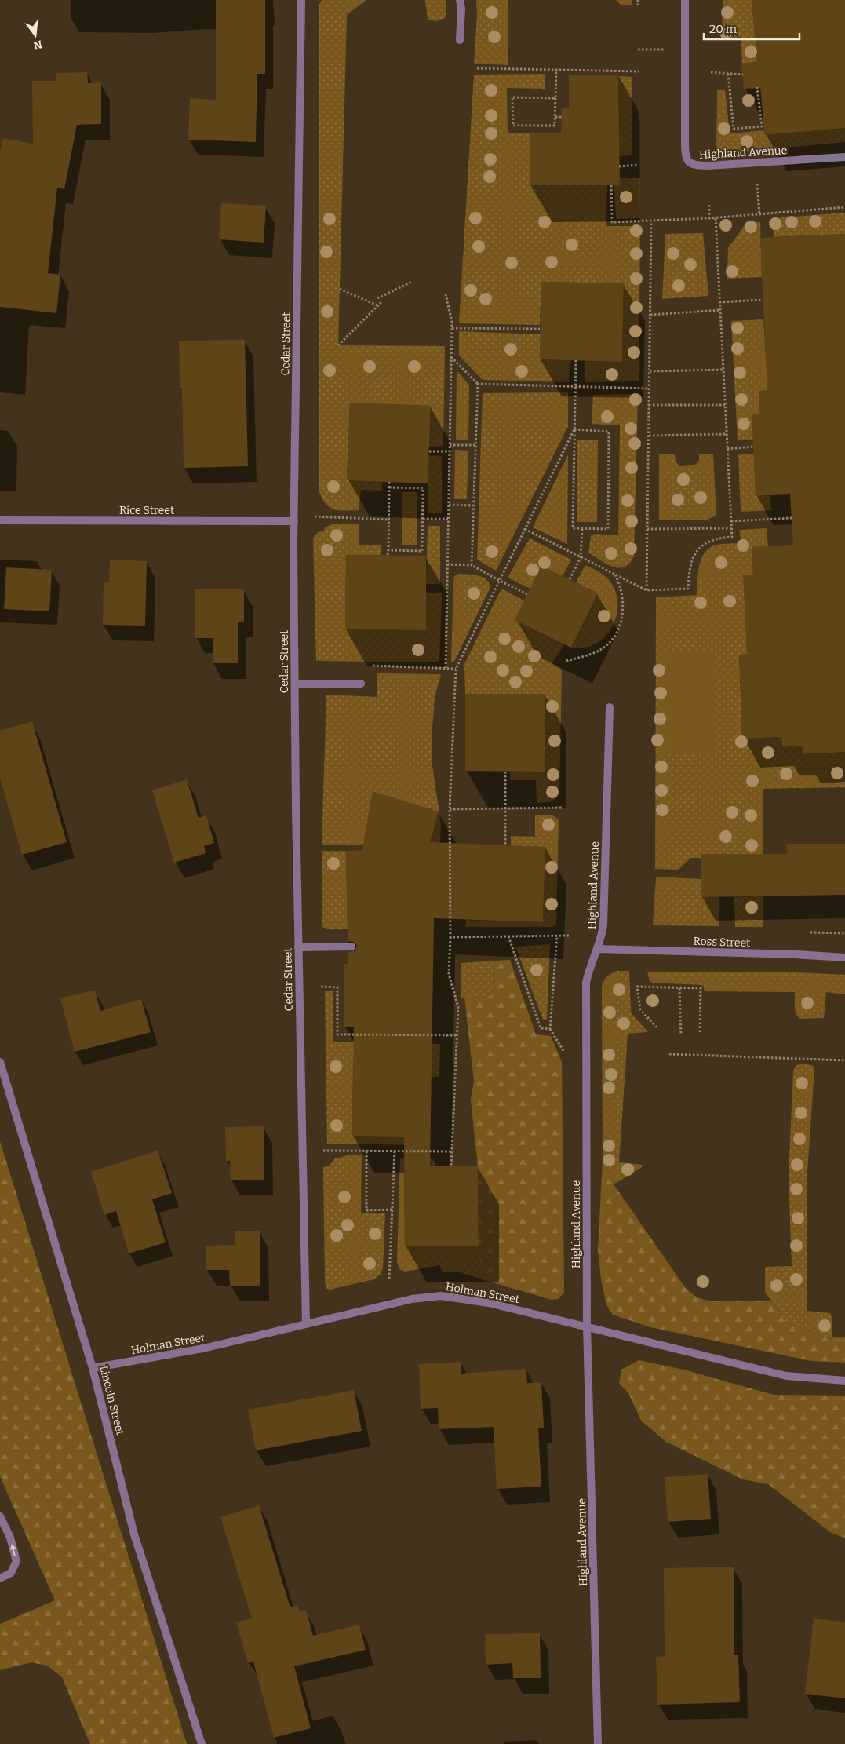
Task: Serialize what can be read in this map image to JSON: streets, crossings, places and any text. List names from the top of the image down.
{
  "streets": {
    "street": [
      "Highland Avenue",
      "Cedar Street",
      "Rice Street",
      "Ross Street",
      "Holman Street",
      "Lincoln Street"
    ]
  },
  "crossings": [
    ["Highland Avenue", "Ross Street"],
    ["Highland Avenue", "Holman Street"],
    ["Cedar Street", "Rice Street"],
    ["Cedar Street", "Holman Street"],
    ["Holman Street", "Lincoln Street"]
  ],
  "scale_bar": "20 m",
  "north": "bottom"
}
